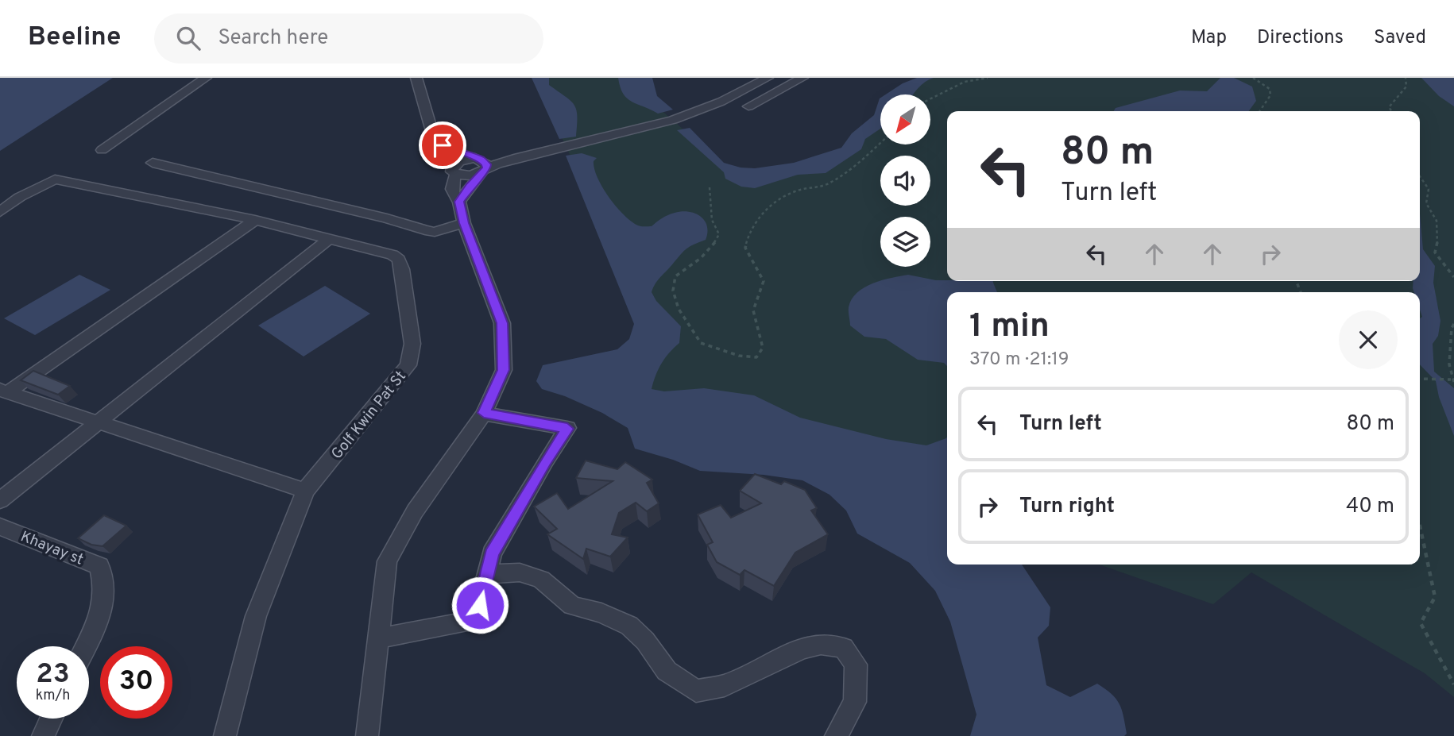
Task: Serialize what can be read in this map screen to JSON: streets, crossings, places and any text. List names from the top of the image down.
{
  "streets": {
    "street": ["Golf Kwin Pat St", "Khayay st"]
  },
  "north": "bottom left",
  "page": {
    "header": "Beeline",
    "search": "Search here",
    "nav": ["Map", "Directions", "Saved"],
    "turn": ["80 m", "Turn left"],
    "heading": ["1 min", "370 m · 21:19"],
    "list": [
      {
        "name": "Turn left",
        "value": "80 m"
      },
      {
        "name": "Turn right",
        "value": "40 m"
      }
    ],
    "speed": "23 km/h",
    "limit": "30"
  }
}
